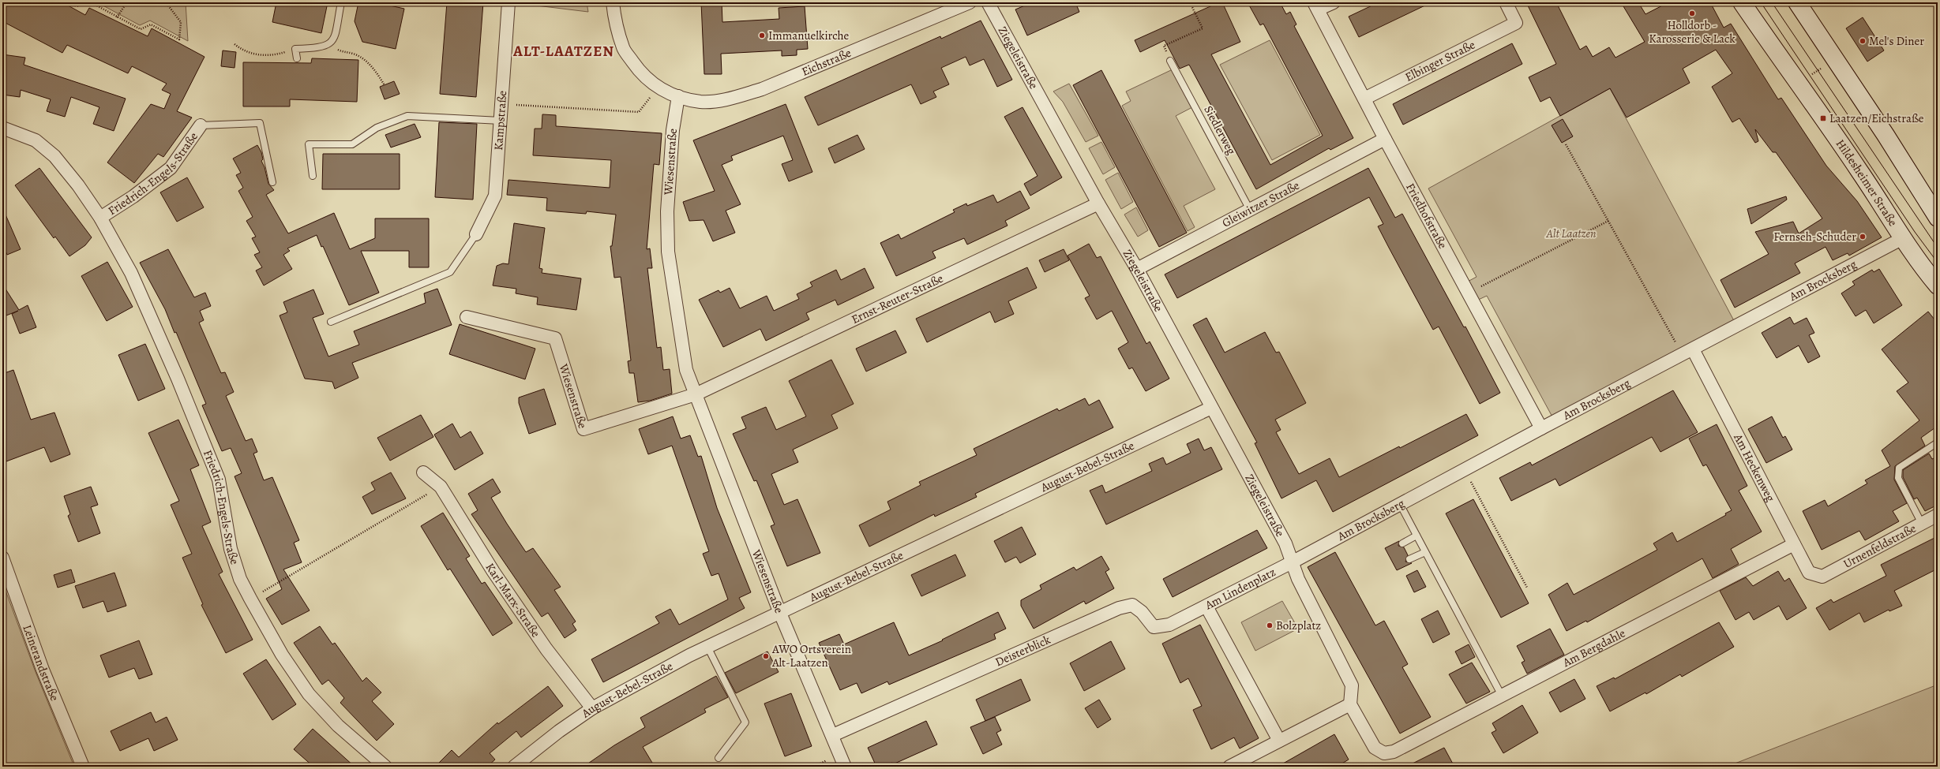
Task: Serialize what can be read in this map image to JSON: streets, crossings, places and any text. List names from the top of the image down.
{
  "streets": {
    "main road": ["Hildesheimer Straße"],
    "street": [
      "Ziegeleistraße",
      "Elbinger Straße",
      "Eichstraße",
      "Kampstraße",
      "Wiesenstraße",
      "Friedrich-Engels-Straße",
      "Gleiwitzer Straße",
      "Friedhofstraße",
      "Am Brocksberg",
      "Ernst-Reuter-Straße",
      "August-Bebel-Straße",
      "Am Heckenweg",
      "Urnenfeldstraße",
      "Am Lindenplatz",
      "Karl-Marx-Straße",
      "Am Bergdahle",
      "Deisterblick",
      "Leinerandstraße"
    ],
    "lane": ["Siedlerweg"]
  },
  "crossings": [
    ["Ziegeleistraße", "Gleiwitzer Straße"],
    ["Ziegeleistraße", "Am Brocksberg"],
    ["Ziegeleistraße", "Ernst-Reuter-Straße"],
    ["Ziegeleistraße", "August-Bebel-Straße"],
    ["Ziegeleistraße", "Am Lindenplatz"],
    ["Elbinger Straße", "Friedhofstraße"],
    ["Eichstraße", "Wiesenstraße"],
    ["Siedlerweg", "Gleiwitzer Straße"],
    ["Wiesenstraße", "Ernst-Reuter-Straße"],
    ["Wiesenstraße", "August-Bebel-Straße"],
    ["Wiesenstraße", "Deisterblick"],
    ["Hildesheimer Straße", "Am Brocksberg"],
    ["Gleiwitzer Straße", "Friedhofstraße"],
    ["Friedhofstraße", "Am Brocksberg"],
    ["Am Brocksberg", "Am Heckenweg"],
    ["Am Brocksberg", "Am Lindenplatz"],
    ["August-Bebel-Straße", "Karl-Marx-Straße"],
    ["Am Heckenweg", "Urnenfeldstraße"],
    ["Am Heckenweg", "Am Bergdahle"],
    ["Am Lindenplatz", "Am Bergdahle"],
    ["Am Lindenplatz", "Deisterblick"]
  ],
  "districts": ["ALT-LAATZEN"],
  "parks": ["Alt Laatzen"],
  "places": {
    "other": [
      "Holldorb - Karosserie & Lack",
      "Immanuelkirche",
      "Mel's Diner",
      "Fernseh-Schuder",
      "Bolzplatz",
      "AWO Ortsverein Alt-Laatzen"
    ],
    "transit": ["Laatzen/Eichstraße"]
  }
}
